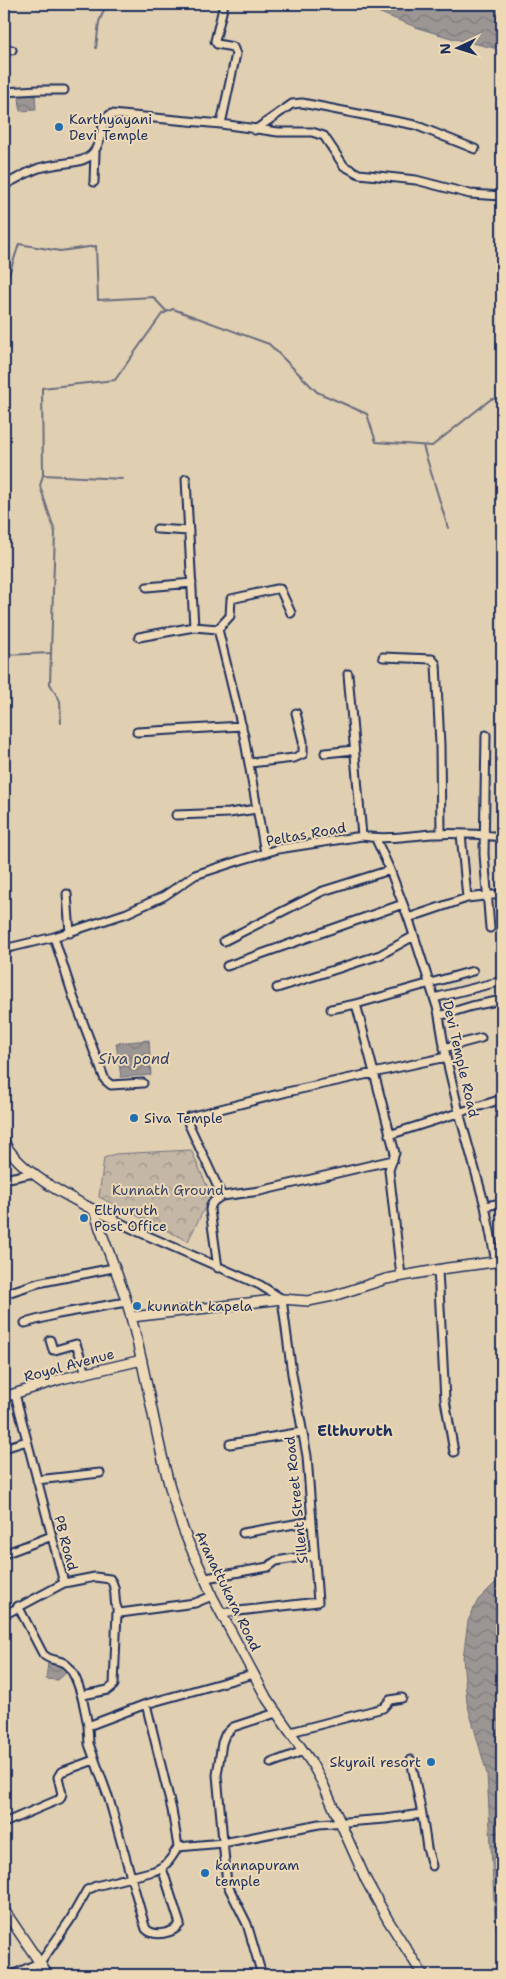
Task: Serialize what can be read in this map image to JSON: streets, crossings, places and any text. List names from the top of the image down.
{
  "streets": {
    "main road": ["Royal Avenue", "Aranattukara Road"],
    "street": [
      "Peltas Road",
      "Devi Temple Road",
      "Sillent Street Road",
      "PB Road"
    ]
  },
  "crossings": [
    ["Peltas Road", "Devi Temple Road"],
    ["Royal Avenue", "PB Road"],
    ["Royal Avenue", "Aranattukara Road"],
    ["Sillent Street Road", "Aranattukara Road"]
  ],
  "districts": ["Elthuruth"],
  "water": ["Siva pond"],
  "parks": ["Kunnath Ground"],
  "places": [
    "Karthyayani Devi Temple",
    "Siva Temple",
    "Elthuruth Post Office",
    "kunnath kapela",
    "Skyrail resort",
    "kannapuram temple"
  ],
  "north": "left"
}
